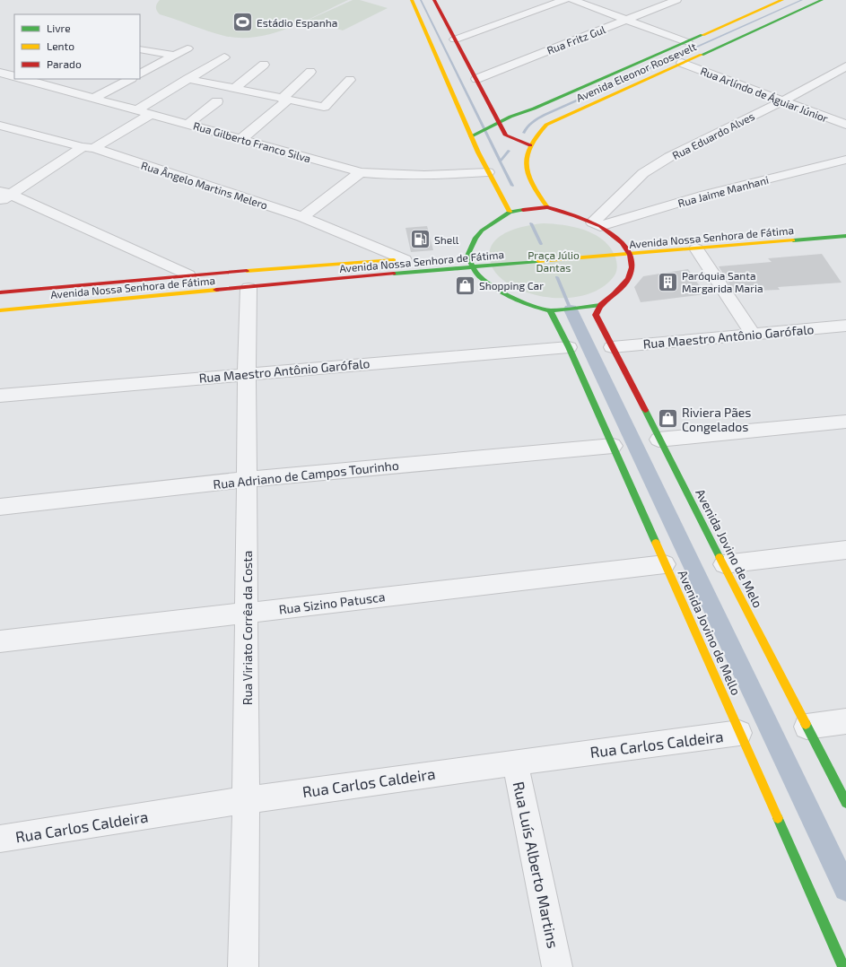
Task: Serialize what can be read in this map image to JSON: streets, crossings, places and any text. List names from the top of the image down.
{
  "streets": {
    "main road": [
      "Avenida Eleonor Roosevelt",
      "Avenida Nossa Senhora de Fátima",
      "Avenida Jovino de Melo",
      "Avenida Jovino de Mello"
    ],
    "street": [
      "Rua Fritz Gul",
      "Rua Arlíndo de Águiar Júnior",
      "Rua Eduardo Alves",
      "Rua Gilberto Franco Silva",
      "Rua Ângelo Martins Melero",
      "Rua Jaime Manhani",
      "Rua Maestro Antônio Garófalo",
      "Rua Adriano de Campos Tourinho",
      "Rua Sizino Patusca",
      "Rua Viriato Corrêa da Costa",
      "Rua Carlos Caldeira",
      "Rua Luís Alberto Martins"
    ]
  },
  "crossings": [
    ["Avenida Eleonor Roosevelt", "Rua Arlíndo de Águiar Júnior"],
    ["Rua Arlíndo de Águiar Júnior", "Rua Eduardo Alves"],
    ["Rua Eduardo Alves", "Rua Jaime Manhani"],
    ["Rua Ângelo Martins Melero", "Avenida Nossa Senhora de Fátima"],
    ["Avenida Nossa Senhora de Fátima", "Rua Viriato Corrêa da Costa"],
    ["Rua Maestro Antônio Garófalo", "Avenida Jovino de Melo"],
    ["Rua Maestro Antônio Garófalo", "Rua Viriato Corrêa da Costa"],
    ["Rua Maestro Antônio Garófalo", "Avenida Jovino de Mello"],
    ["Rua Adriano de Campos Tourinho", "Rua Viriato Corrêa da Costa"],
    ["Rua Adriano de Campos Tourinho", "Avenida Jovino de Mello"],
    ["Rua Sizino Patusca", "Rua Viriato Corrêa da Costa"],
    ["Rua Sizino Patusca", "Avenida Jovino de Mello"],
    ["Rua Viriato Corrêa da Costa", "Rua Carlos Caldeira"],
    ["Avenida Jovino de Mello", "Rua Carlos Caldeira"],
    ["Rua Carlos Caldeira", "Rua Luís Alberto Martins"]
  ],
  "parks": ["Praça Júlio Dantas"],
  "places": {
    "sports": ["Estádio Espanha"],
    "fuel station": ["Shell"],
    "building": ["Paróquia Santa Margarida Maria"],
    "shop": ["Shopping Car", "Riviera Pães Congelados"]
  },
  "legend": ["Livre", "Lento", "Parado"]
}
